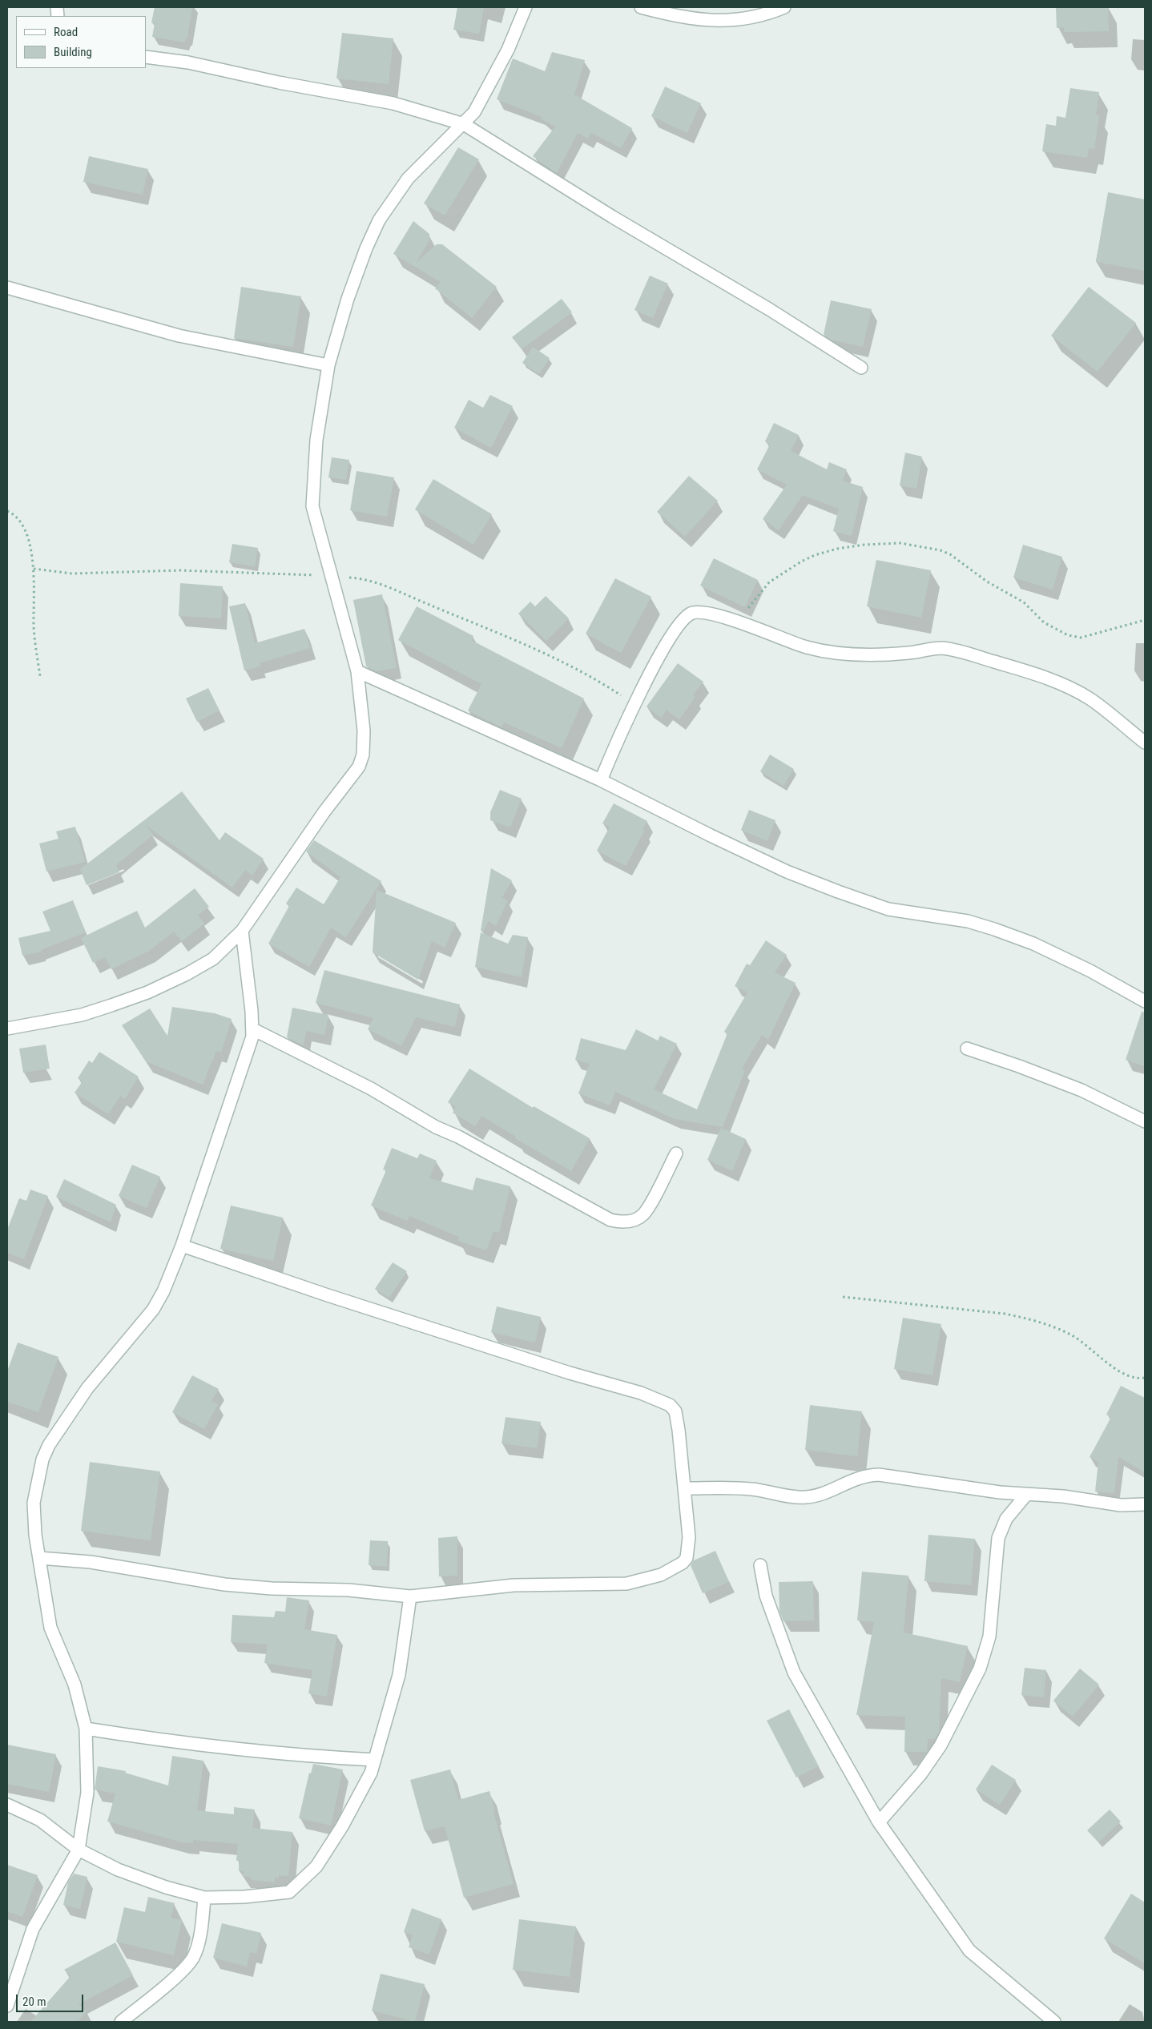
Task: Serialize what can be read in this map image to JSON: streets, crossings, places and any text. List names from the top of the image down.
{
  "legend": ["Road", "Building"],
  "scale_bar": "20 m"
}
